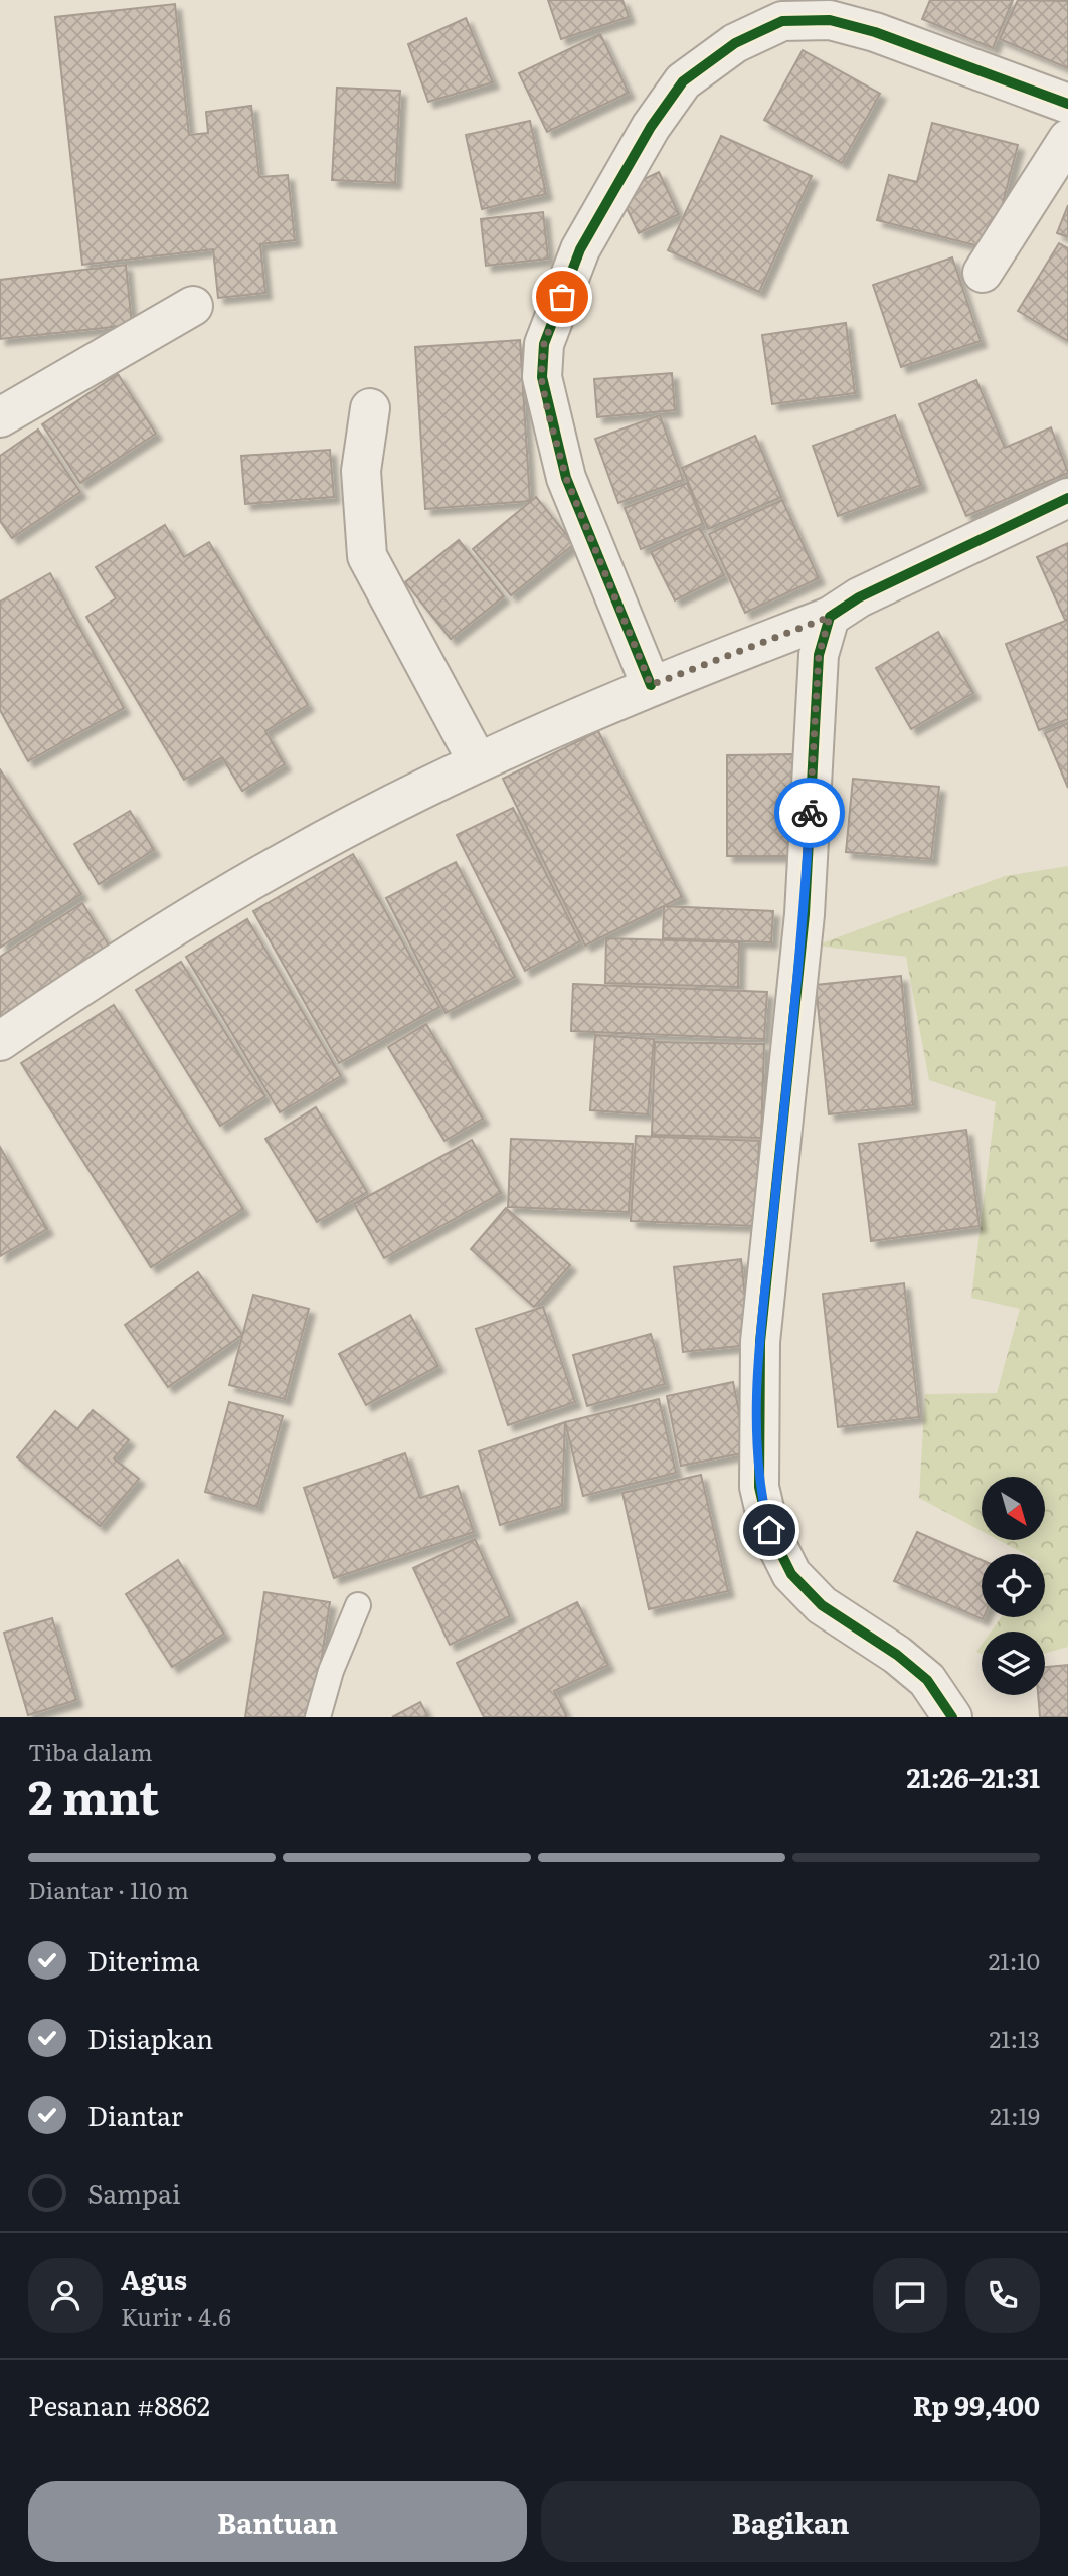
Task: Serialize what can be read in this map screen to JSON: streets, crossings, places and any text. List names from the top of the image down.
{
  "north": "bottom right",
  "page": {
    "heading": ["2 mnt", "Tiba dalam", "21:26–21:31"],
    "panel": [
      "Agus",
      "Kurir · 4.6",
      "Pesanan #8862",
      "Rp 99,400"
    ],
    "bar": "Diantar · 110 m",
    "list": [
      ["Diterima", "21:10"],
      ["Disiapkan", "21:13"],
      ["Diantar", "21:19"],
      "Sampai"
    ],
    "buttons": ["Bantuan", "Bagikan"]
  }
}
